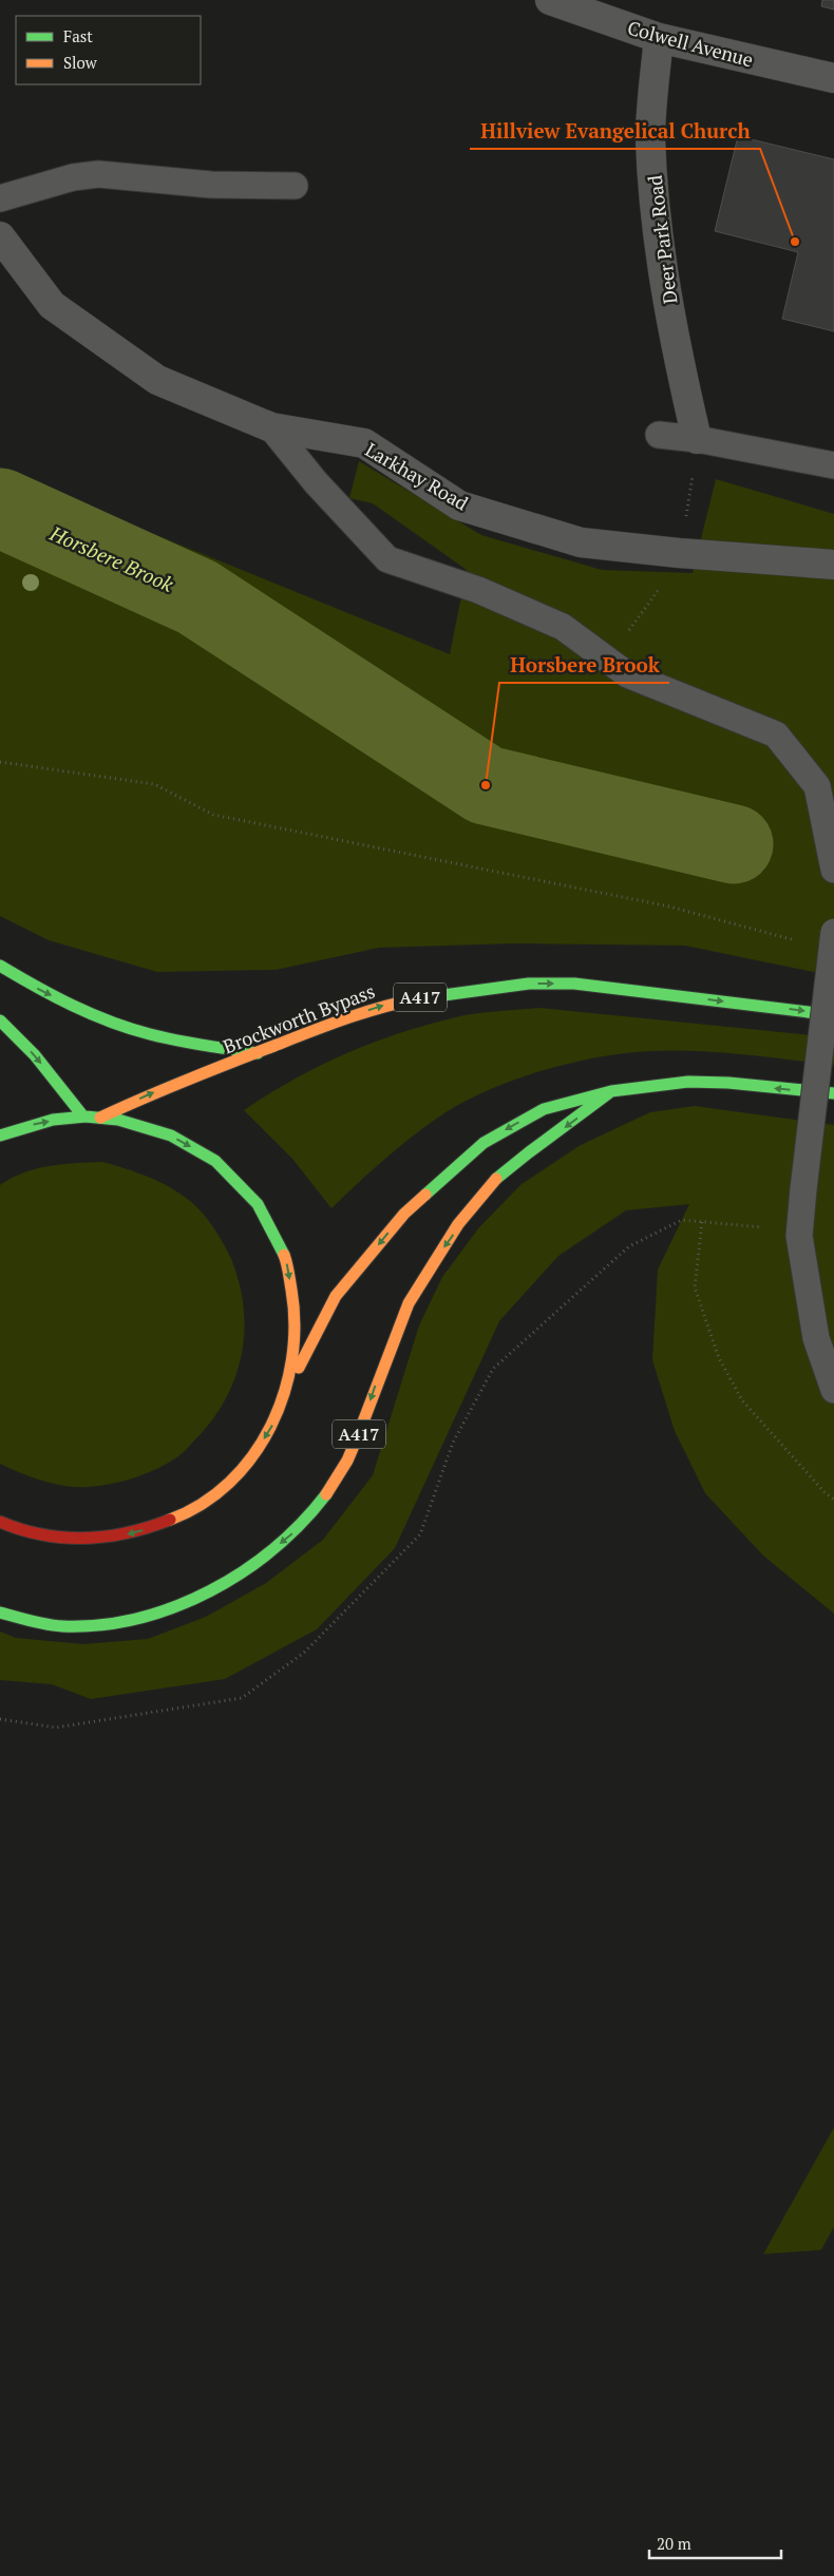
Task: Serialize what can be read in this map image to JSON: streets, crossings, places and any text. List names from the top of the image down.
{
  "streets": {
    "main road": ["A417", "Brockworth Bypass"],
    "street": ["Colwell Avenue", "Deer Park Road", "Larkhay Road"]
  },
  "crossings": [
    ["Colwell Avenue", "Deer Park Road"]
  ],
  "one_way": ["Brockworth Bypass"],
  "water": ["Horsbere Brook"],
  "places": ["Hillview Evangelical Church", "Horsbere Brook"],
  "legend": ["Fast", "Slow"],
  "scale_bar": "20 m"
}
